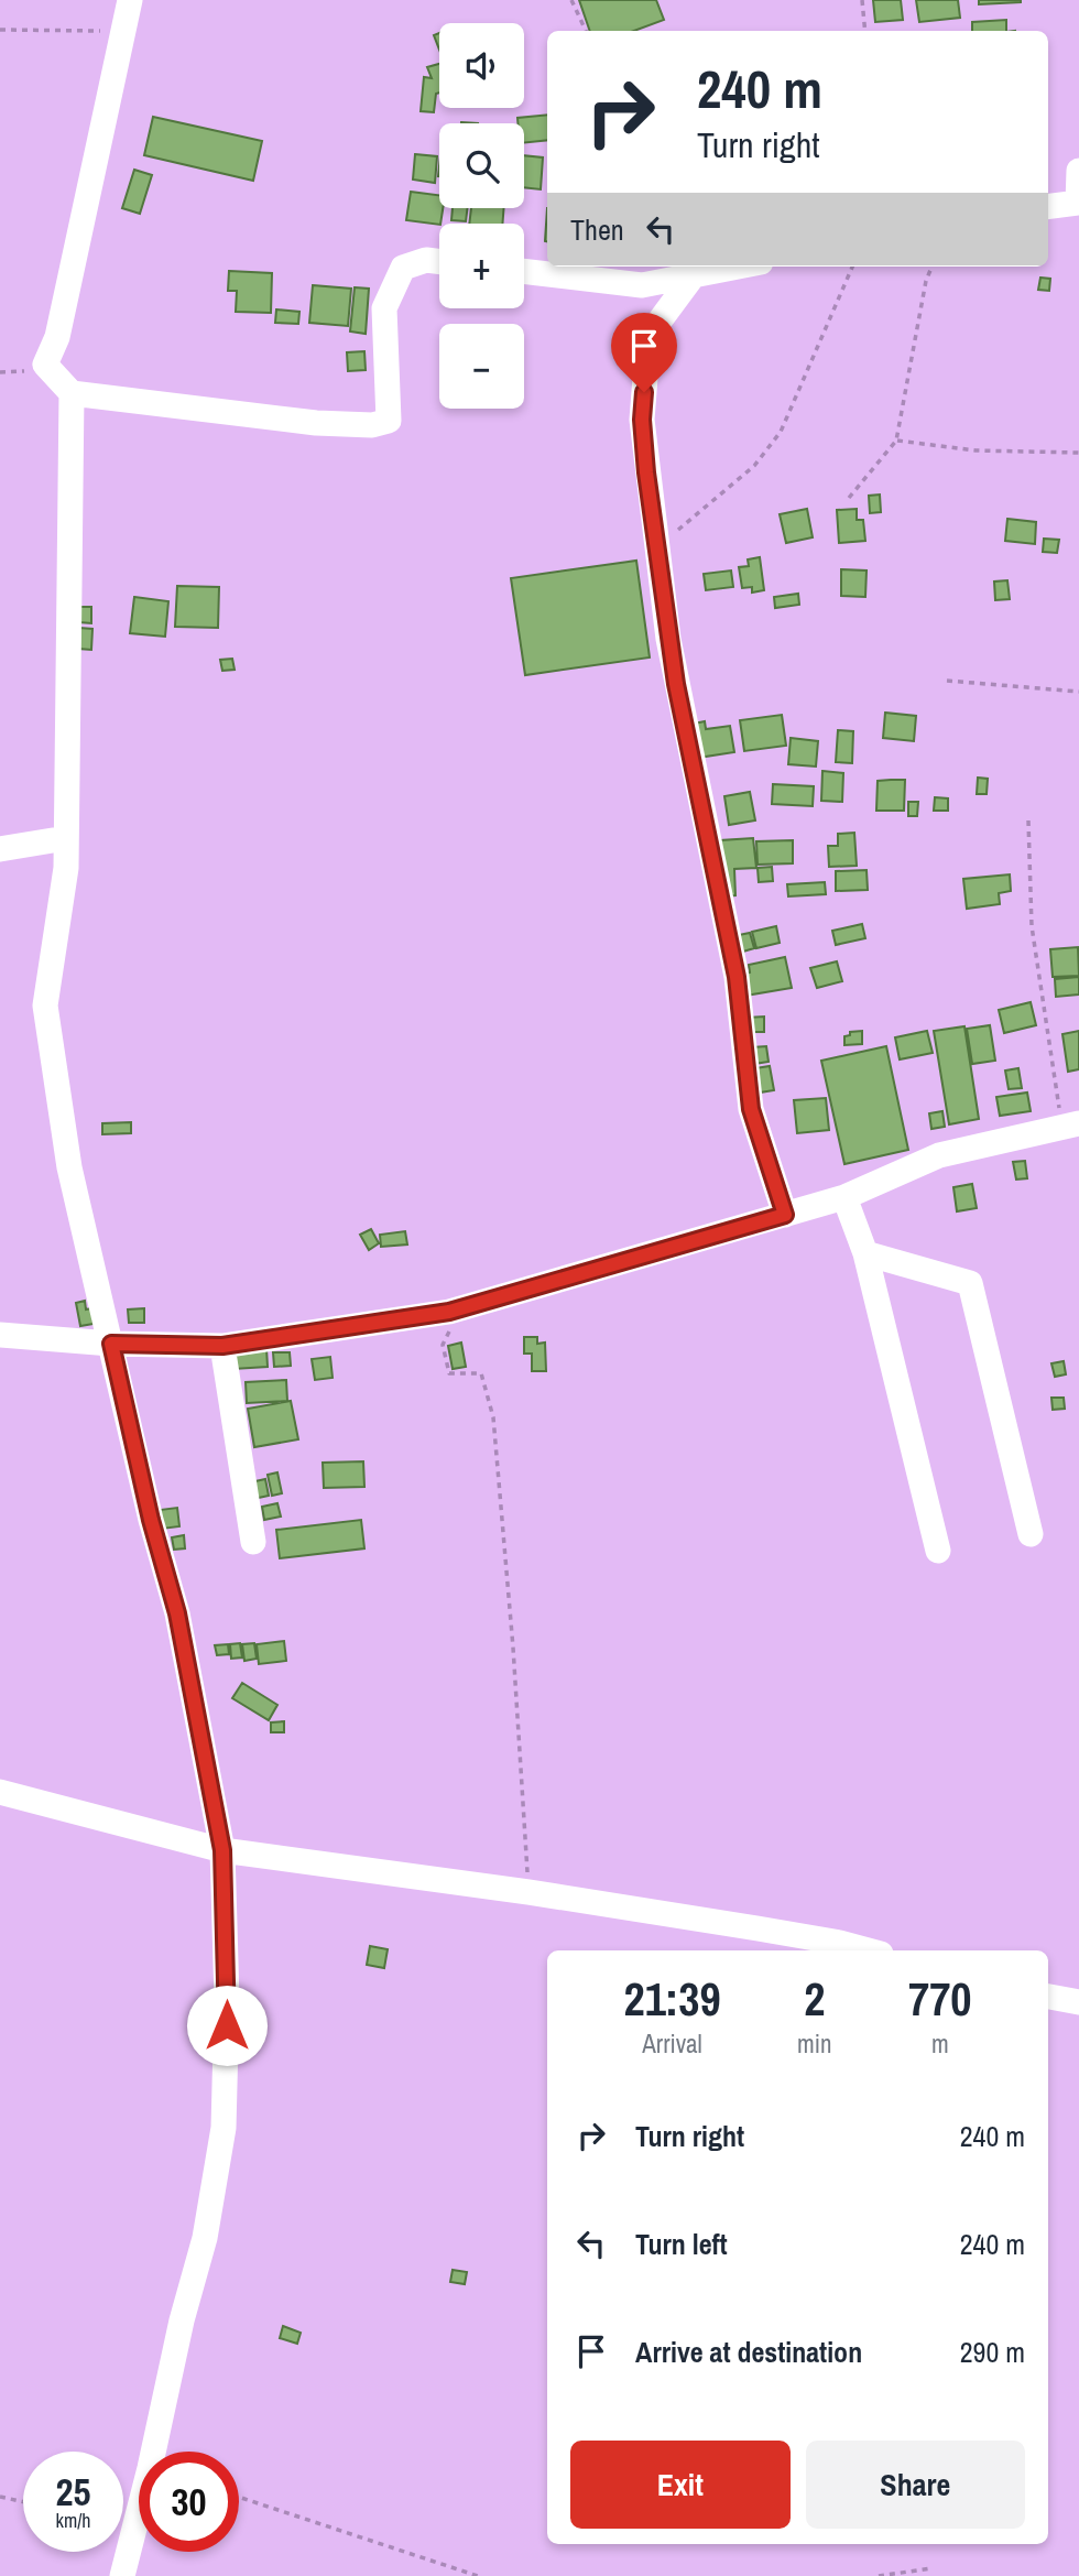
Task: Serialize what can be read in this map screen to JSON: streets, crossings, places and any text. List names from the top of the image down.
{
  "page": {
    "map_buttons": ["+", "−"],
    "turn": ["240 m", "Turn right"],
    "then": "Then",
    "eta": [
      "21:39",
      "Arrival",
      "2",
      "min",
      "770",
      "m"
    ],
    "list": [
      {
        "name": "Turn right",
        "value": "240 m"
      },
      {
        "name": "Turn left",
        "value": "240 m"
      },
      {
        "name": "Arrive at destination",
        "value": "290 m"
      }
    ],
    "buttons": ["Exit", "Share"],
    "speed": "25 km/h",
    "limit": "30"
  }
}
